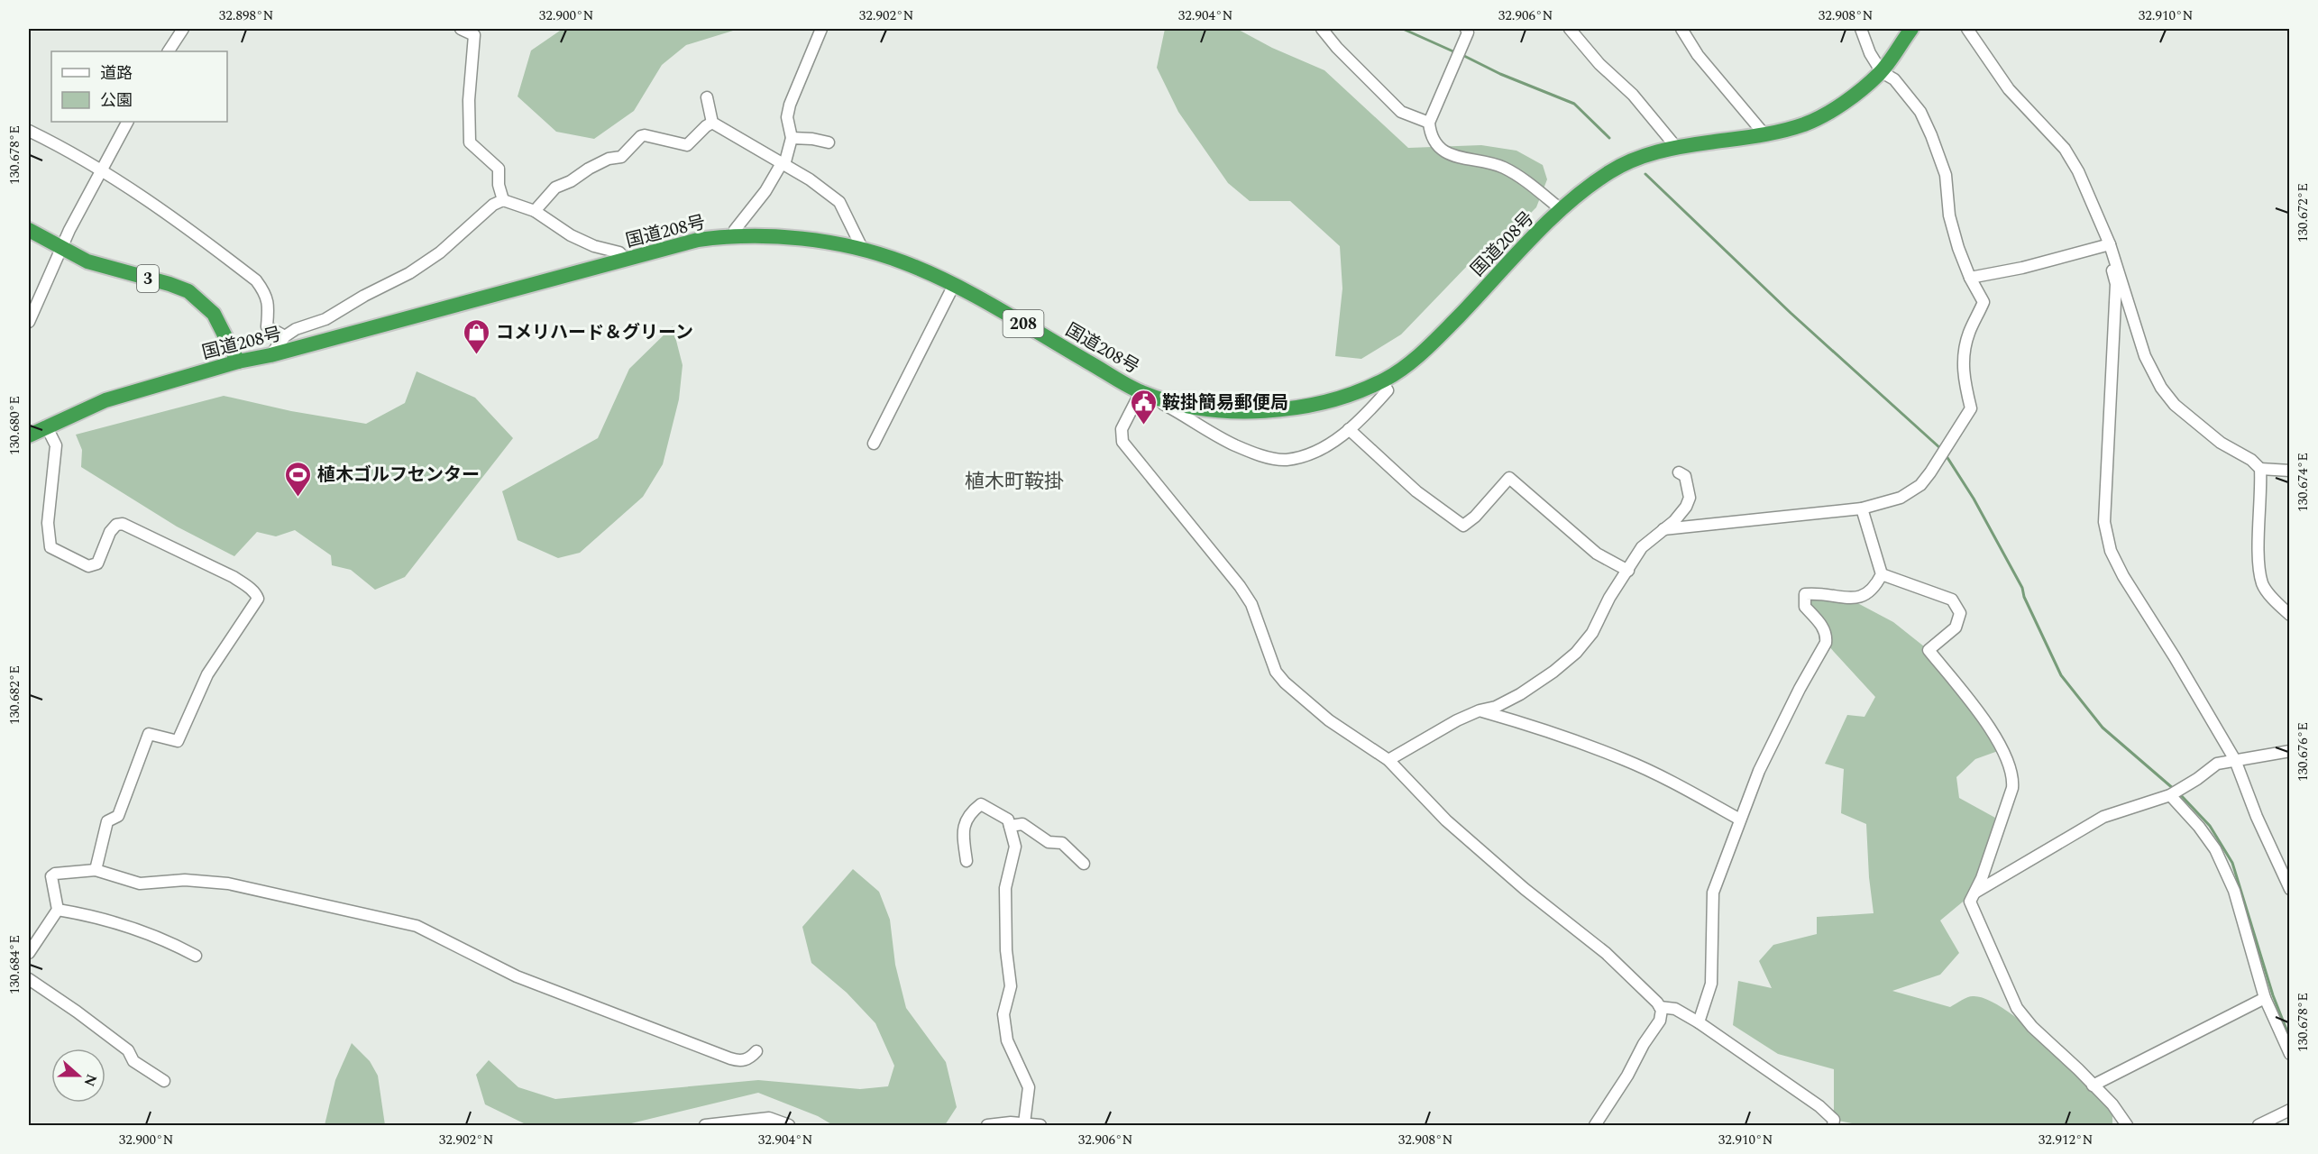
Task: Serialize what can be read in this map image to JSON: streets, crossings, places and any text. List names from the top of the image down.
{
  "streets": {
    "highway": ["国道208号", "3", "208"]
  },
  "crossings": [
    ["国道208号", "3"]
  ],
  "districts": ["植木町鞍掛"],
  "places": {
    "shop": ["コメリハード＆グリーン"],
    "public building": ["鞍掛簡易郵便局"],
    "sports": ["植木ゴルフセンター"]
  },
  "legend": ["道路", "公園"],
  "north": "right",
  "coordinates": [
    "32.898°N",
    "32.900°N",
    "32.902°N",
    "32.904°N",
    "32.906°N",
    "32.908°N",
    "32.910°N",
    "130.678°E",
    "130.672°E",
    "130.680°E",
    "130.674°E",
    "130.682°E",
    "130.676°E",
    "130.684°E",
    "32.912°N"
  ]
}
